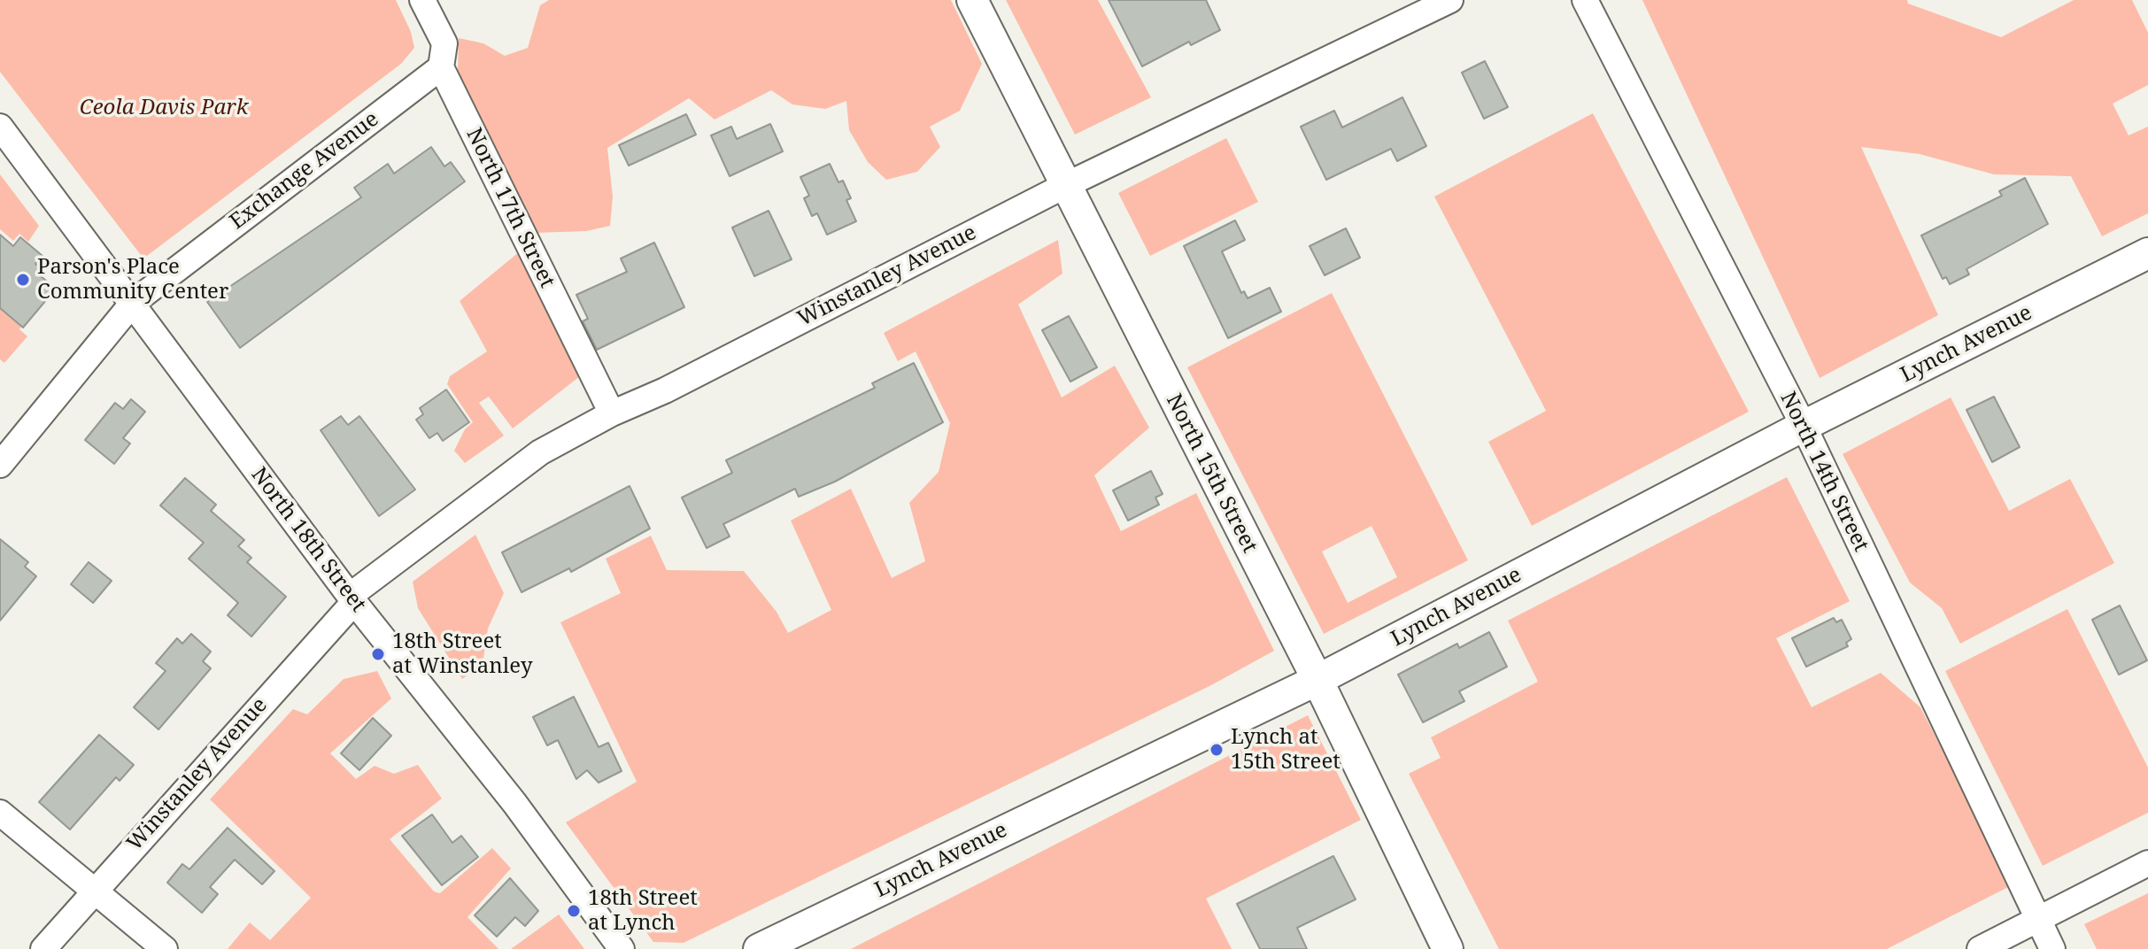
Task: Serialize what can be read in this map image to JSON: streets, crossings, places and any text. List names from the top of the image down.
{
  "streets": {
    "street": [
      "Exchange Avenue",
      "North 17th Street",
      "Winstanley Avenue",
      "Lynch Avenue",
      "North 14th Street",
      "North 15th Street",
      "North 18th Street"
    ]
  },
  "crossings": [
    ["Exchange Avenue", "North 17th Street"],
    ["Exchange Avenue", "North 18th Street"],
    ["North 17th Street", "Winstanley Avenue"],
    ["Winstanley Avenue", "North 15th Street"],
    ["Winstanley Avenue", "North 18th Street"],
    ["Lynch Avenue", "North 14th Street"],
    ["Lynch Avenue", "North 15th Street"]
  ],
  "parks": ["Ceola Davis Park"],
  "places": [
    "Parson's Place Community Center",
    "18th Street at Winstanley",
    "Lynch at 15th Street",
    "18th Street at Lynch"
  ]
}
